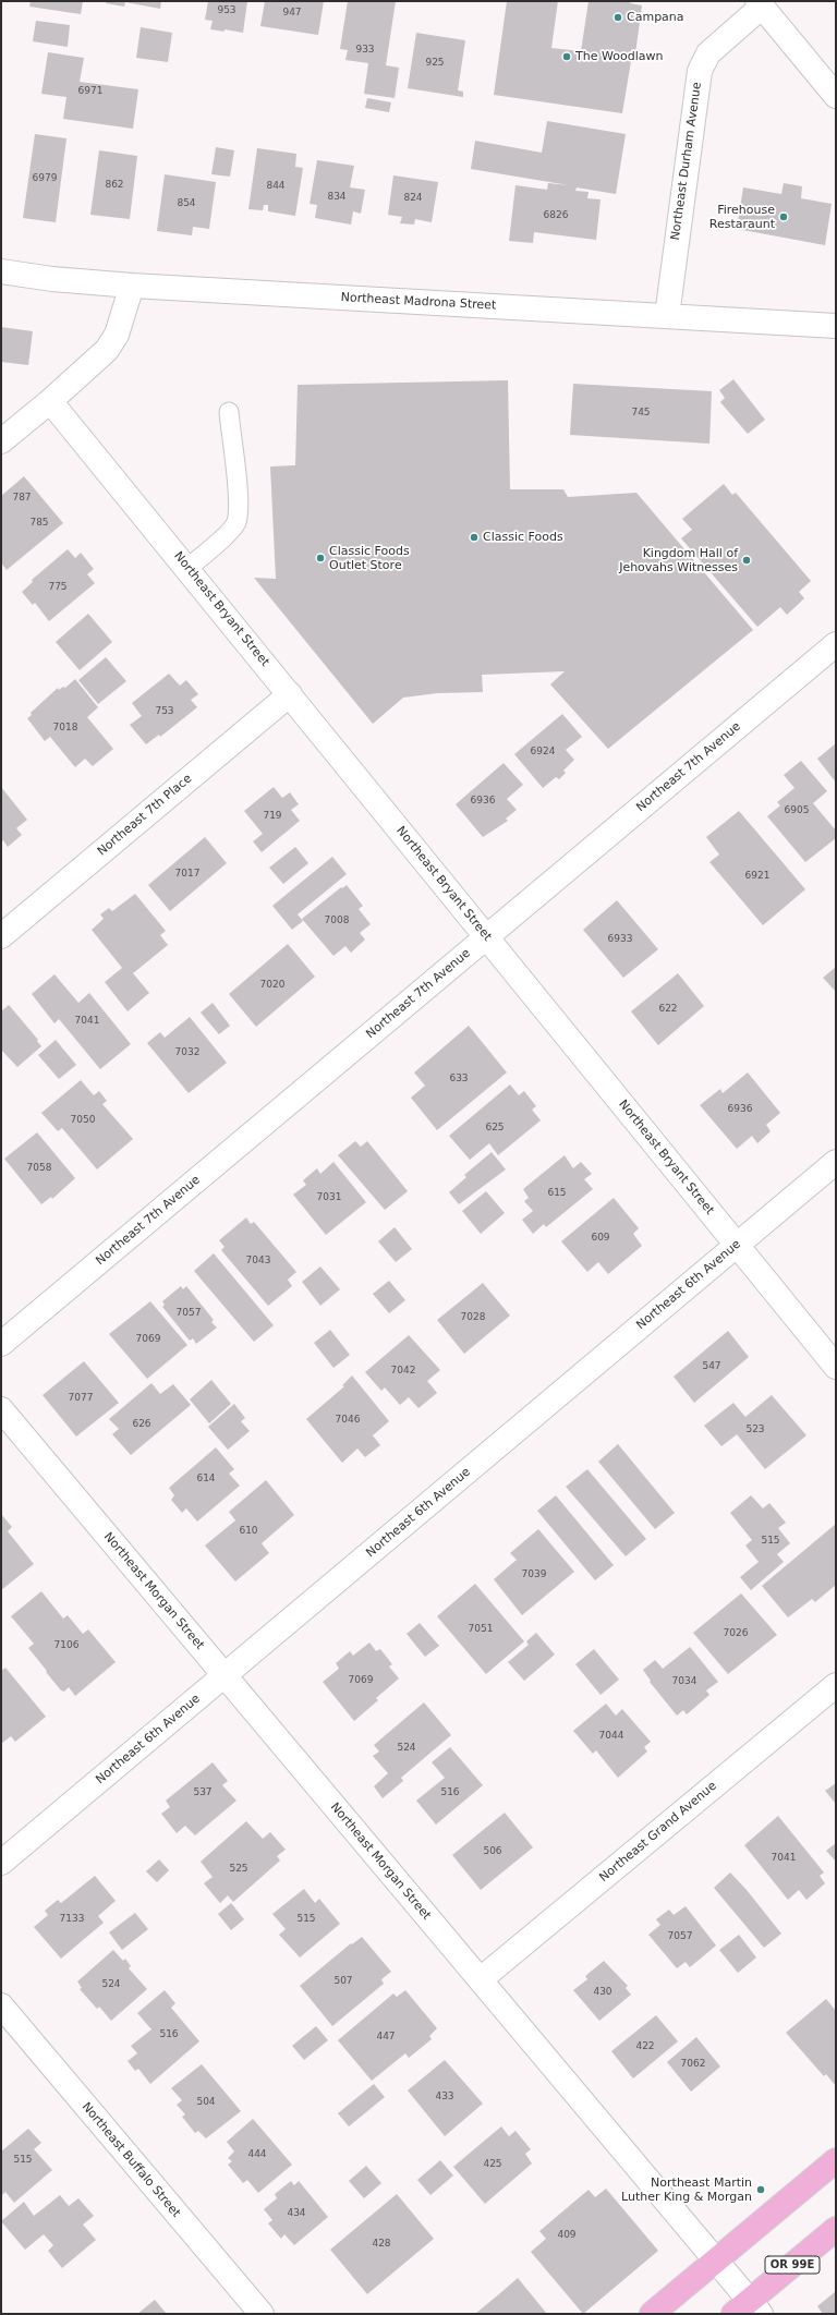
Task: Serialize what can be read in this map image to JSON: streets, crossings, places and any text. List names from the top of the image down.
{
  "streets": {
    "main road": ["OR 99E"],
    "street": [
      "Northeast Durham Avenue",
      "Northeast Madrona Street",
      "Northeast Bryant Street",
      "Northeast 7th Avenue",
      "Northeast 7th Place",
      "Northeast 6th Avenue",
      "Northeast Morgan Street",
      "Northeast Grand Avenue",
      "Northeast Buffalo Street"
    ]
  },
  "crossings": [
    ["Northeast Durham Avenue", "Northeast Madrona Street"],
    ["Northeast Bryant Street", "Northeast 7th Avenue"],
    ["Northeast Bryant Street", "Northeast 7th Place"],
    ["Northeast Bryant Street", "Northeast 6th Avenue"],
    ["Northeast 6th Avenue", "Northeast Morgan Street"],
    ["Northeast Morgan Street", "Northeast Grand Avenue"],
    ["Northeast Morgan Street", "OR 99E"]
  ],
  "places": [
    "Campana",
    "The Woodlawn",
    "Firehouse Restaraunt",
    "Classic Foods",
    "Classic Foods Outlet Store",
    "Kingdom Hall of Jehovahs Witnesses",
    "Northeast Martin Luther King & Morgan"
  ],
  "house_numbers": [
    "953",
    "947",
    "933",
    "925",
    "6971",
    "6979",
    "862",
    "844",
    "834",
    "824",
    "854",
    "6826",
    "745",
    "787",
    "785",
    "775",
    "753",
    "7018",
    "6924",
    "6936",
    "6905",
    "719",
    "7017",
    "6921",
    "7008",
    "6933",
    "7020",
    "622",
    "7041",
    "7032",
    "633",
    "6936",
    "7050",
    "625",
    "7058",
    "615",
    "7031",
    "609",
    "7043",
    "7057",
    "7028",
    "7069",
    "547",
    "7042",
    "7077",
    "7046",
    "626",
    "523",
    "614",
    "610",
    "515",
    "7039",
    "7051",
    "7026",
    "7106",
    "7069",
    "7034",
    "7044",
    "524",
    "537",
    "516",
    "506",
    "7041",
    "525",
    "7133",
    "515",
    "7057",
    "507",
    "524",
    "430",
    "516",
    "447",
    "422",
    "7062",
    "433",
    "504",
    "444",
    "515",
    "425",
    "434",
    "409",
    "428"
  ]
}
